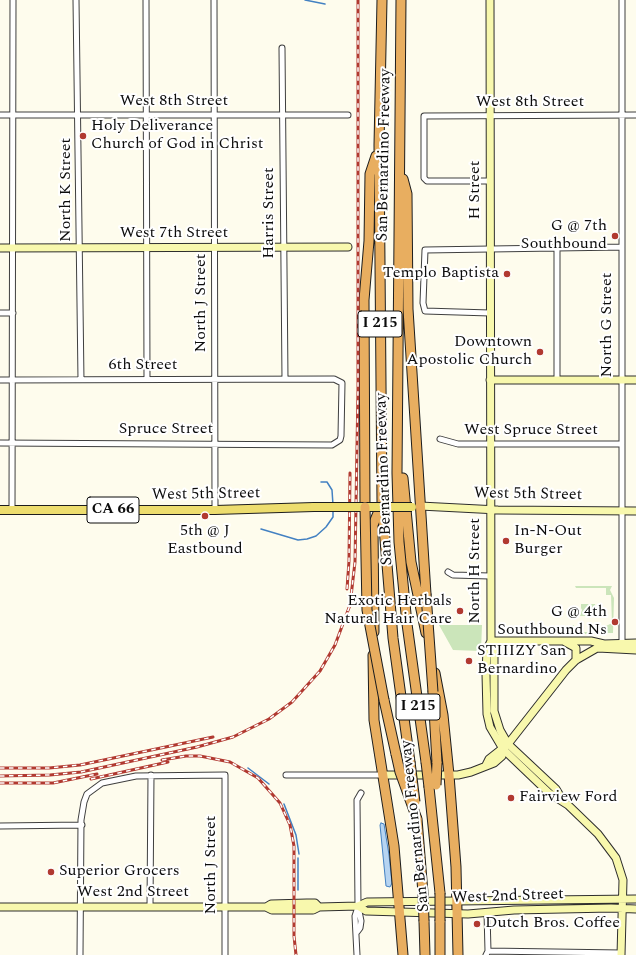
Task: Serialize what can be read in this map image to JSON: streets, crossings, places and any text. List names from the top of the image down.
{
  "streets": {
    "highway": ["San Bernardino Freeway", "I 215"],
    "main road": [
      "H Street",
      "West 7th Street",
      "West 5th Street",
      "CA 66",
      "North H Street",
      "West 2nd Street"
    ],
    "street": [
      "West 8th Street",
      "North K Street",
      "Harris Street",
      "North J Street",
      "North G Street",
      "6th Street",
      "Spruce Street",
      "West Spruce Street"
    ]
  },
  "crossings": [
    ["West 8th Street", "North K Street"],
    ["West 8th Street", "H Street"],
    ["West 8th Street", "Harris Street"],
    ["West 8th Street", "North J Street"],
    ["West 8th Street", "North G Street"],
    ["North K Street", "West 7th Street"],
    ["North K Street", "6th Street"],
    ["H Street", "North H Street"],
    ["Harris Street", "West 7th Street"],
    ["Harris Street", "6th Street"],
    ["West 7th Street", "North J Street"],
    ["North J Street", "6th Street"],
    ["North J Street", "Spruce Street"],
    ["North J Street", "West 5th Street"],
    ["North J Street", "West 2nd Street"],
    ["North G Street", "West Spruce Street"],
    ["North G Street", "West 5th Street"],
    ["6th Street", "Spruce Street"],
    ["West Spruce Street", "North H Street"],
    ["West 5th Street", "North H Street"]
  ],
  "places": [
    "Holy Deliverance Church of God in Christ",
    "G @ 7th Southbound",
    "Templo Baptista",
    "Downtown Apostolic Church",
    "5th @ J Eastbound",
    "In-N-Out Burger",
    "Exotic Herbals Natural Hair Care",
    "G @ 4th Southbound Ns",
    "STIIIZY San Bernardino",
    "Fairview Ford",
    "Superior Grocers",
    "Dutch Bros. Coffee"
  ]
}
